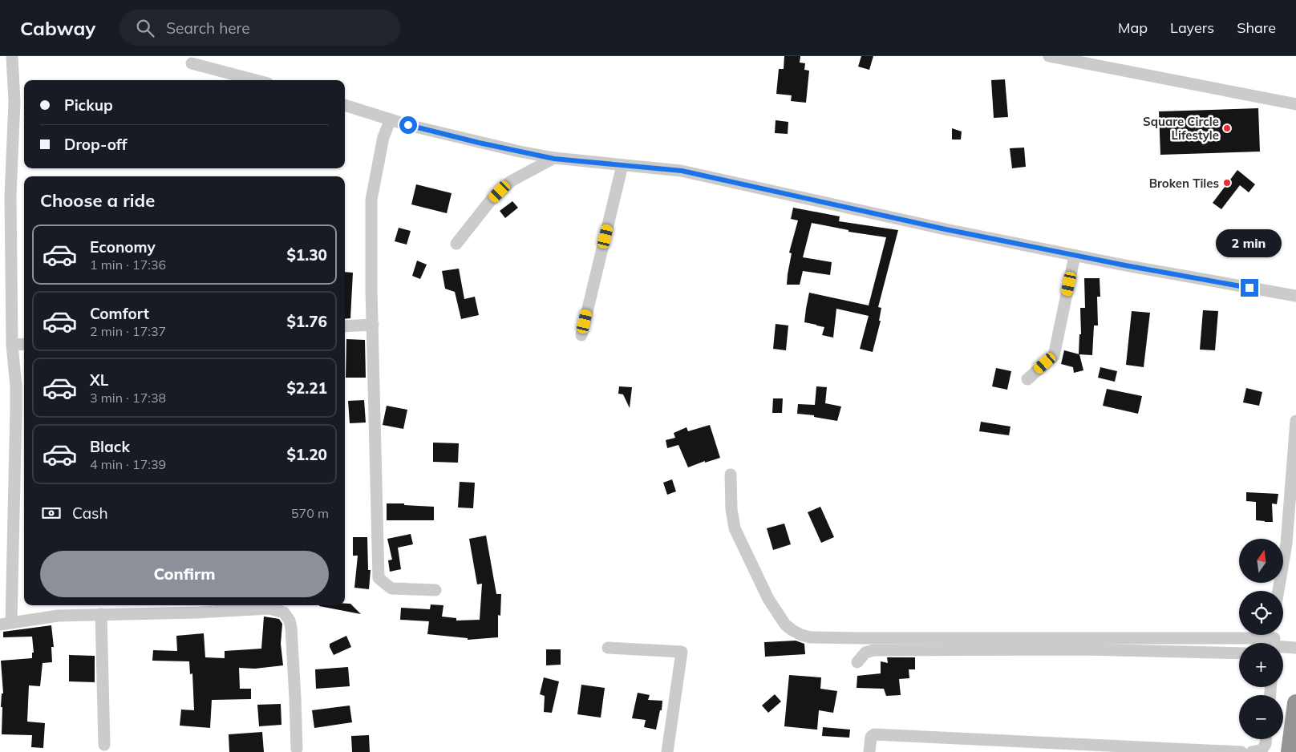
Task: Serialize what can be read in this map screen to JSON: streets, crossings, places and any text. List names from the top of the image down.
{
  "places": ["Square Circle Lifestyle", "Broken Tiles"],
  "north": "top",
  "page": {
    "header": "Cabway",
    "search": "Search here",
    "nav": ["Map", "Layers", "Share"],
    "banner": ["Pickup", "Drop-off"],
    "heading": "Choose a ride",
    "list": [
      {
        "name": "Economy",
        "note": "1 min · 17:36",
        "value": "$1.30"
      },
      {
        "name": "Comfort",
        "note": "2 min · 17:37",
        "value": "$1.76"
      },
      {
        "name": "XL",
        "note": "3 min · 17:38",
        "value": "$2.21"
      },
      {
        "name": "Black",
        "note": "4 min · 17:39",
        "value": "$1.20"
      }
    ],
    "bubble": "2 min",
    "pay": ["Cash", "570 m"],
    "map_buttons": ["+", "−"],
    "buttons": "Confirm"
  }
}
